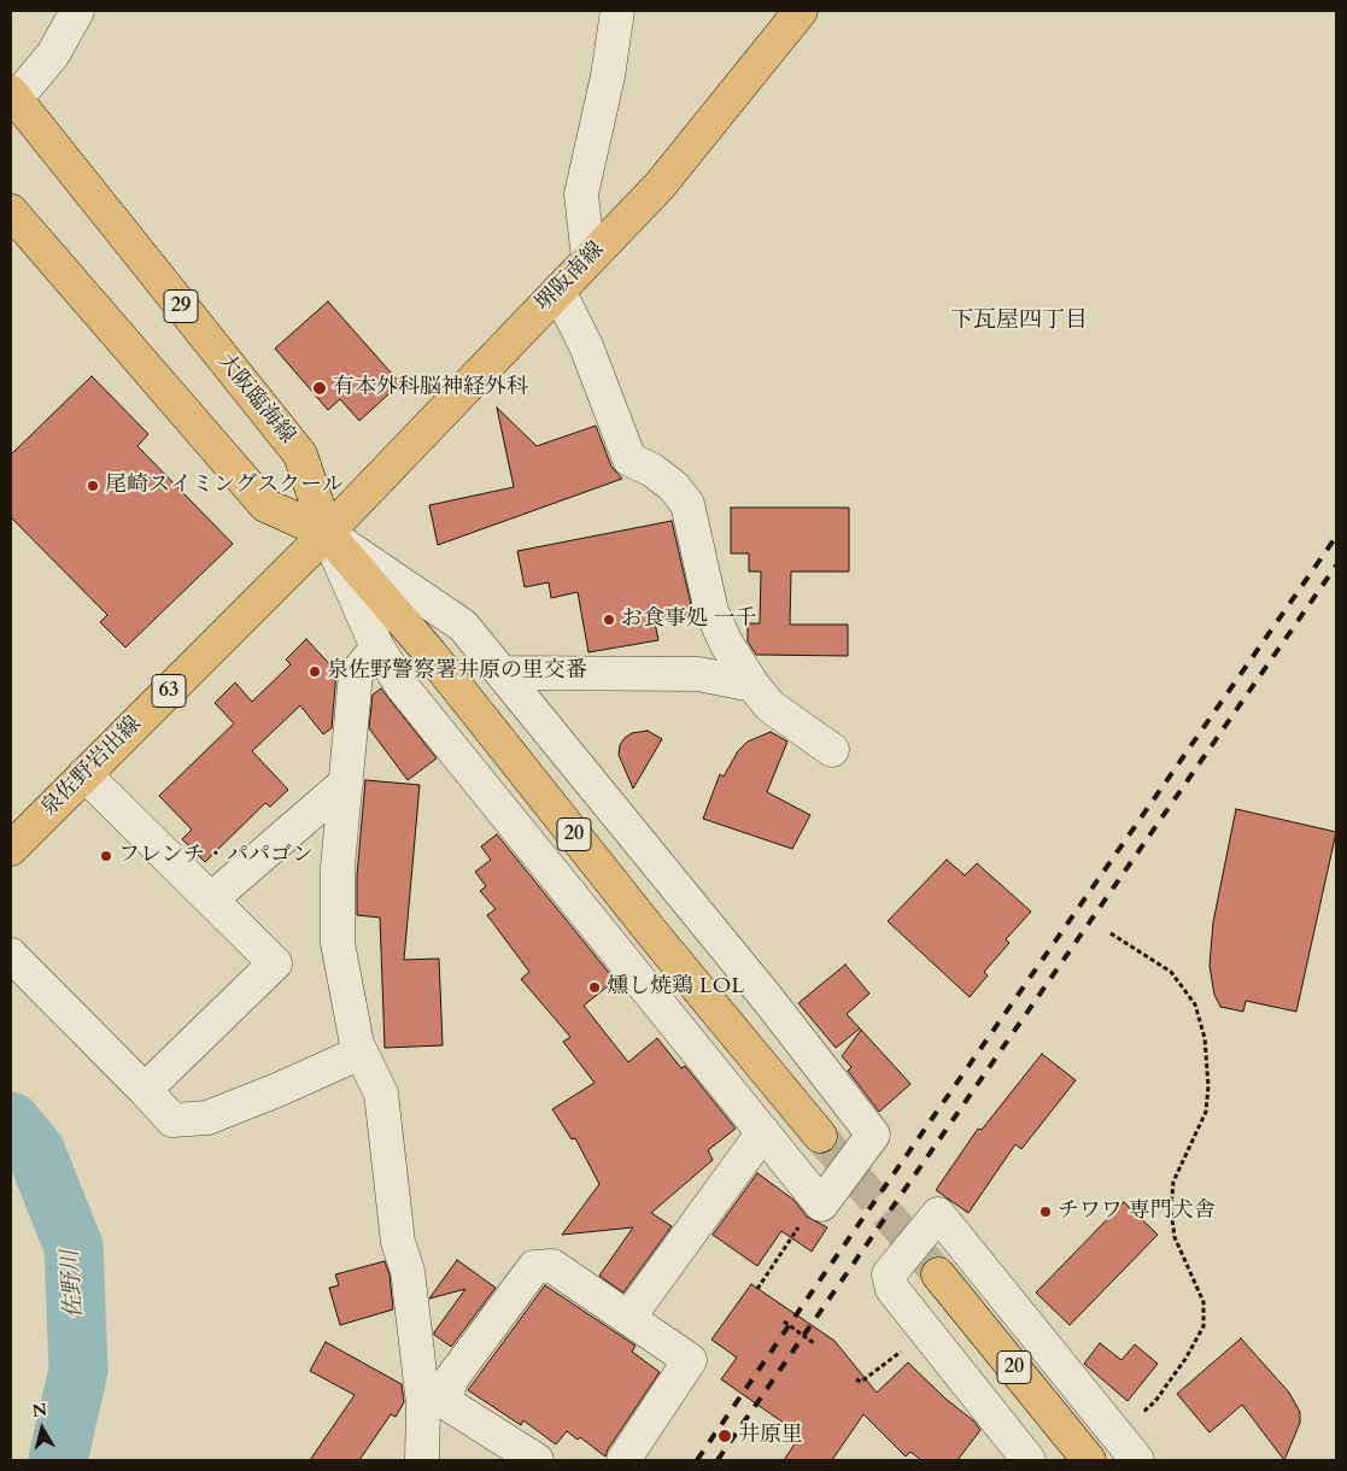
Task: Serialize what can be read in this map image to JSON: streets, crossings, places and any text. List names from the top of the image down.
{
  "streets": {
    "main road": [
      "堺阪南線",
      "29",
      "大阪臨海線",
      "63",
      "泉佐野岩出線",
      "20"
    ]
  },
  "crossings": [
    ["堺阪南線", "大阪臨海線"],
    ["堺阪南線", "泉佐野岩出線"],
    ["堺阪南線", "20"],
    ["大阪臨海線", "泉佐野岩出線"],
    ["大阪臨海線", "20"],
    ["泉佐野岩出線", "20"]
  ],
  "districts": ["下瓦屋四丁目"],
  "water": ["佐野川"],
  "places": [
    "有本外科脳神経外科",
    "尾崎スイミングスクール",
    "お食事処 一千",
    "泉佐野警察署井原の里交番",
    "フレンチ・パパゴン",
    "燻し焼鶏 LOL",
    "チワワ 専門犬舎",
    "井原里"
  ],
  "north": "top"
}
